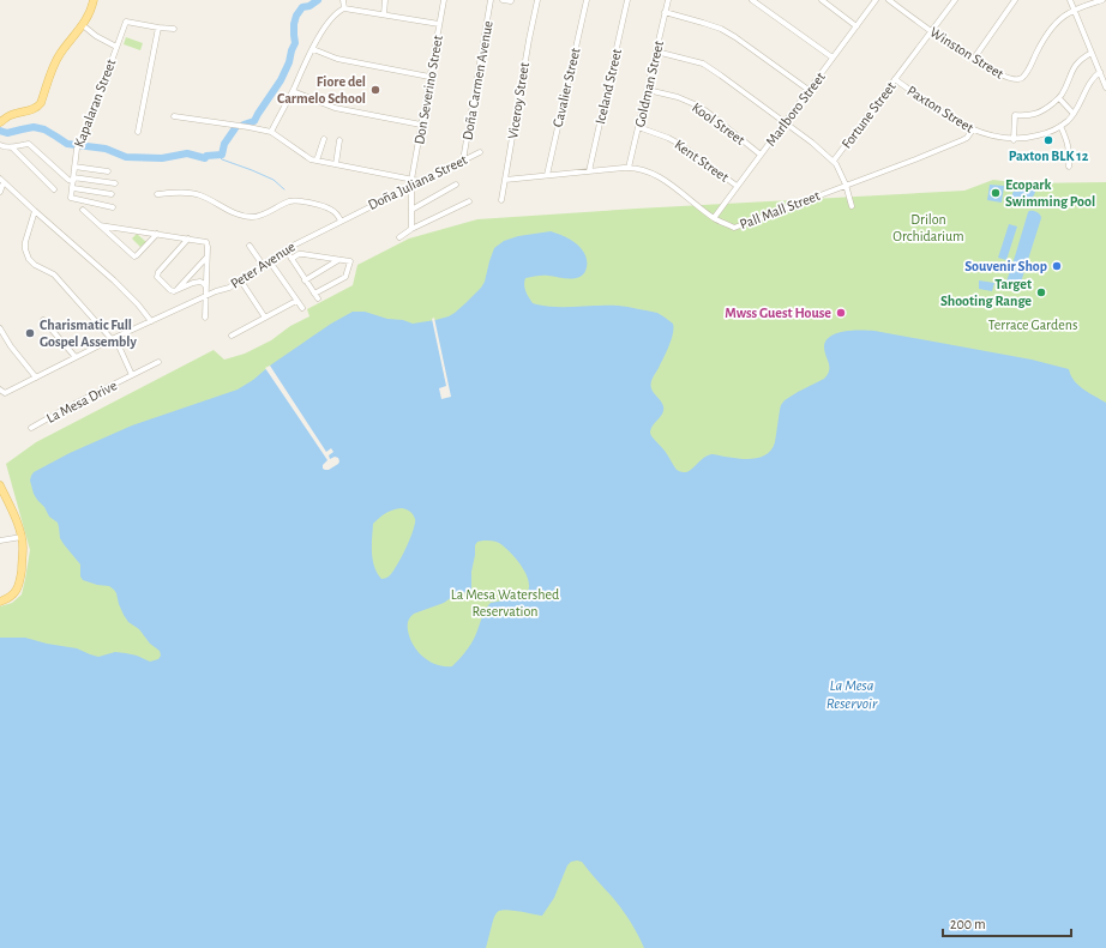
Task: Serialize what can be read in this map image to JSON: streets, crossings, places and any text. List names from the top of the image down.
{
  "streets": {
    "street": [
      "Winston Street",
      "Doña Carmen Avenue",
      "Goldman Street",
      "Iceland Street",
      "Cavalier Street",
      "Don Severino Street",
      "Viceroy Street",
      "Kapalaran Street",
      "Marlboro Street",
      "Paxton Street",
      "Fortune Street",
      "Kool Street",
      "Kent Street",
      "Doña Juliana Street",
      "Pall Mall Street",
      "Peter Avenue",
      "La Mesa Drive"
    ]
  },
  "crossings": [
    ["Winston Street", "Fortune Street"],
    ["Doña Carmen Avenue", "Doña Juliana Street"],
    ["Goldman Street", "Kool Street"],
    ["Goldman Street", "Kent Street"],
    ["Goldman Street", "Pall Mall Street"],
    ["Iceland Street", "Pall Mall Street"],
    ["Cavalier Street", "Pall Mall Street"],
    ["Viceroy Street", "Pall Mall Street"],
    ["Marlboro Street", "Kool Street"],
    ["Marlboro Street", "Kent Street"],
    ["Marlboro Street", "Pall Mall Street"],
    ["Paxton Street", "Fortune Street"],
    ["Paxton Street", "Pall Mall Street"],
    ["Doña Juliana Street", "Peter Avenue"],
    ["Peter Avenue", "La Mesa Drive"]
  ],
  "water": ["La Mesa Reservoir"],
  "parks": ["Drilon Orchidarium", "Terrace Gardens", "La Mesa Watershed Reservation"],
  "places": [
    "Fiore del Carmelo School",
    "Paxton BLK 12",
    "Ecopark Swimming Pool",
    "Souvenir Shop",
    "Target Shooting Range",
    "Mwss Guest House",
    "Charismatic Full Gospel Assembly"
  ],
  "scale_bar": "200 m"
}
